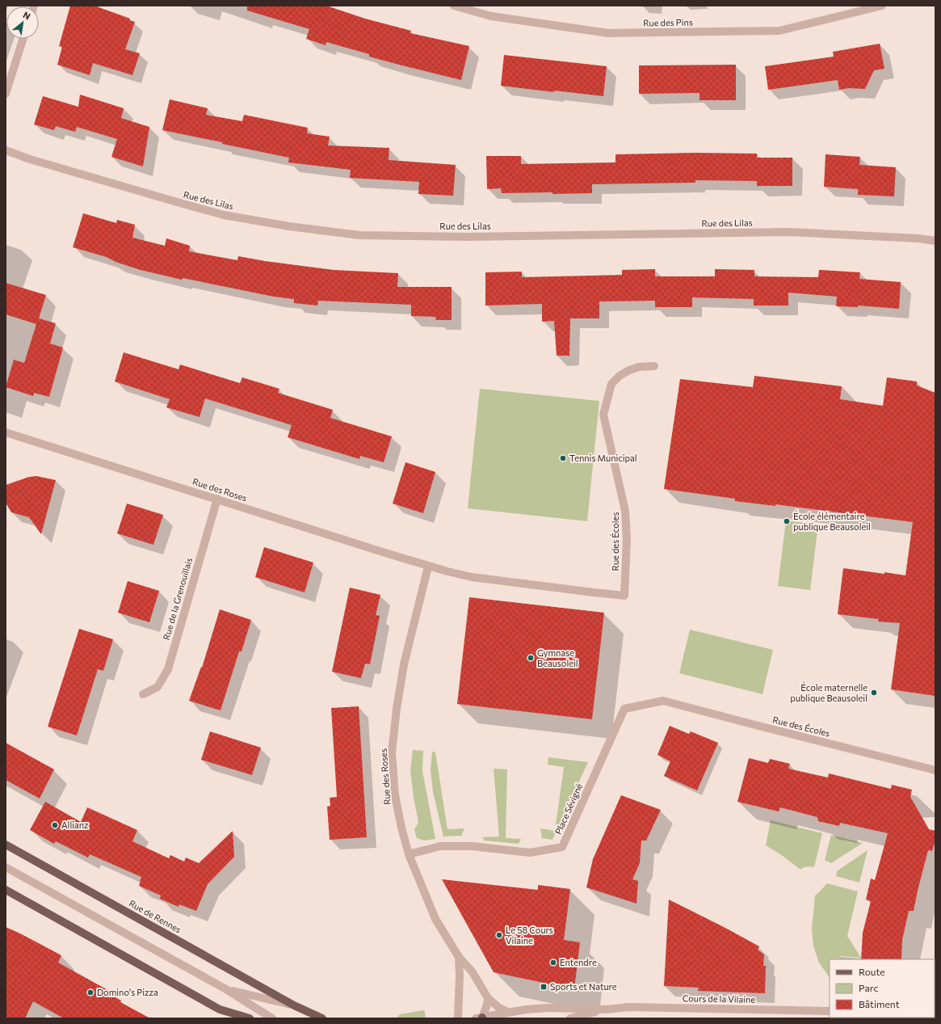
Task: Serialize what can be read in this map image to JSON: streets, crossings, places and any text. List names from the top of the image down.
{
  "streets": {
    "main road": ["Rue de Rennes"],
    "street": [
      "Rue des Pins",
      "Rue des Lilas",
      "Rue des Roses",
      "Rue des Écoles",
      "Rue de la Grenouillais",
      "Place Sévigné",
      "Cours de la Vilaine"
    ]
  },
  "crossings": [
    ["Rue des Roses", "Rue des Écoles"],
    ["Rue des Roses", "Rue de la Grenouillais"],
    ["Rue des Roses", "Place Sévigné"],
    ["Rue des Roses", "Cours de la Vilaine"],
    ["Rue des Écoles", "Place Sévigné"]
  ],
  "places": {
    "other": [
      "Tennis Municipal",
      "École élémentaire publique Beausoleil",
      "Gymnase Beausoleil",
      "École maternelle publique Beausoleil",
      "Allianz",
      "Le 58 Cours Vilaine",
      "Entendre",
      "Domino's Pizza"
    ],
    "transit": ["Sports et Nature"]
  },
  "legend": ["Route", "Parc", "Bâtiment"],
  "north": "top right"
}
